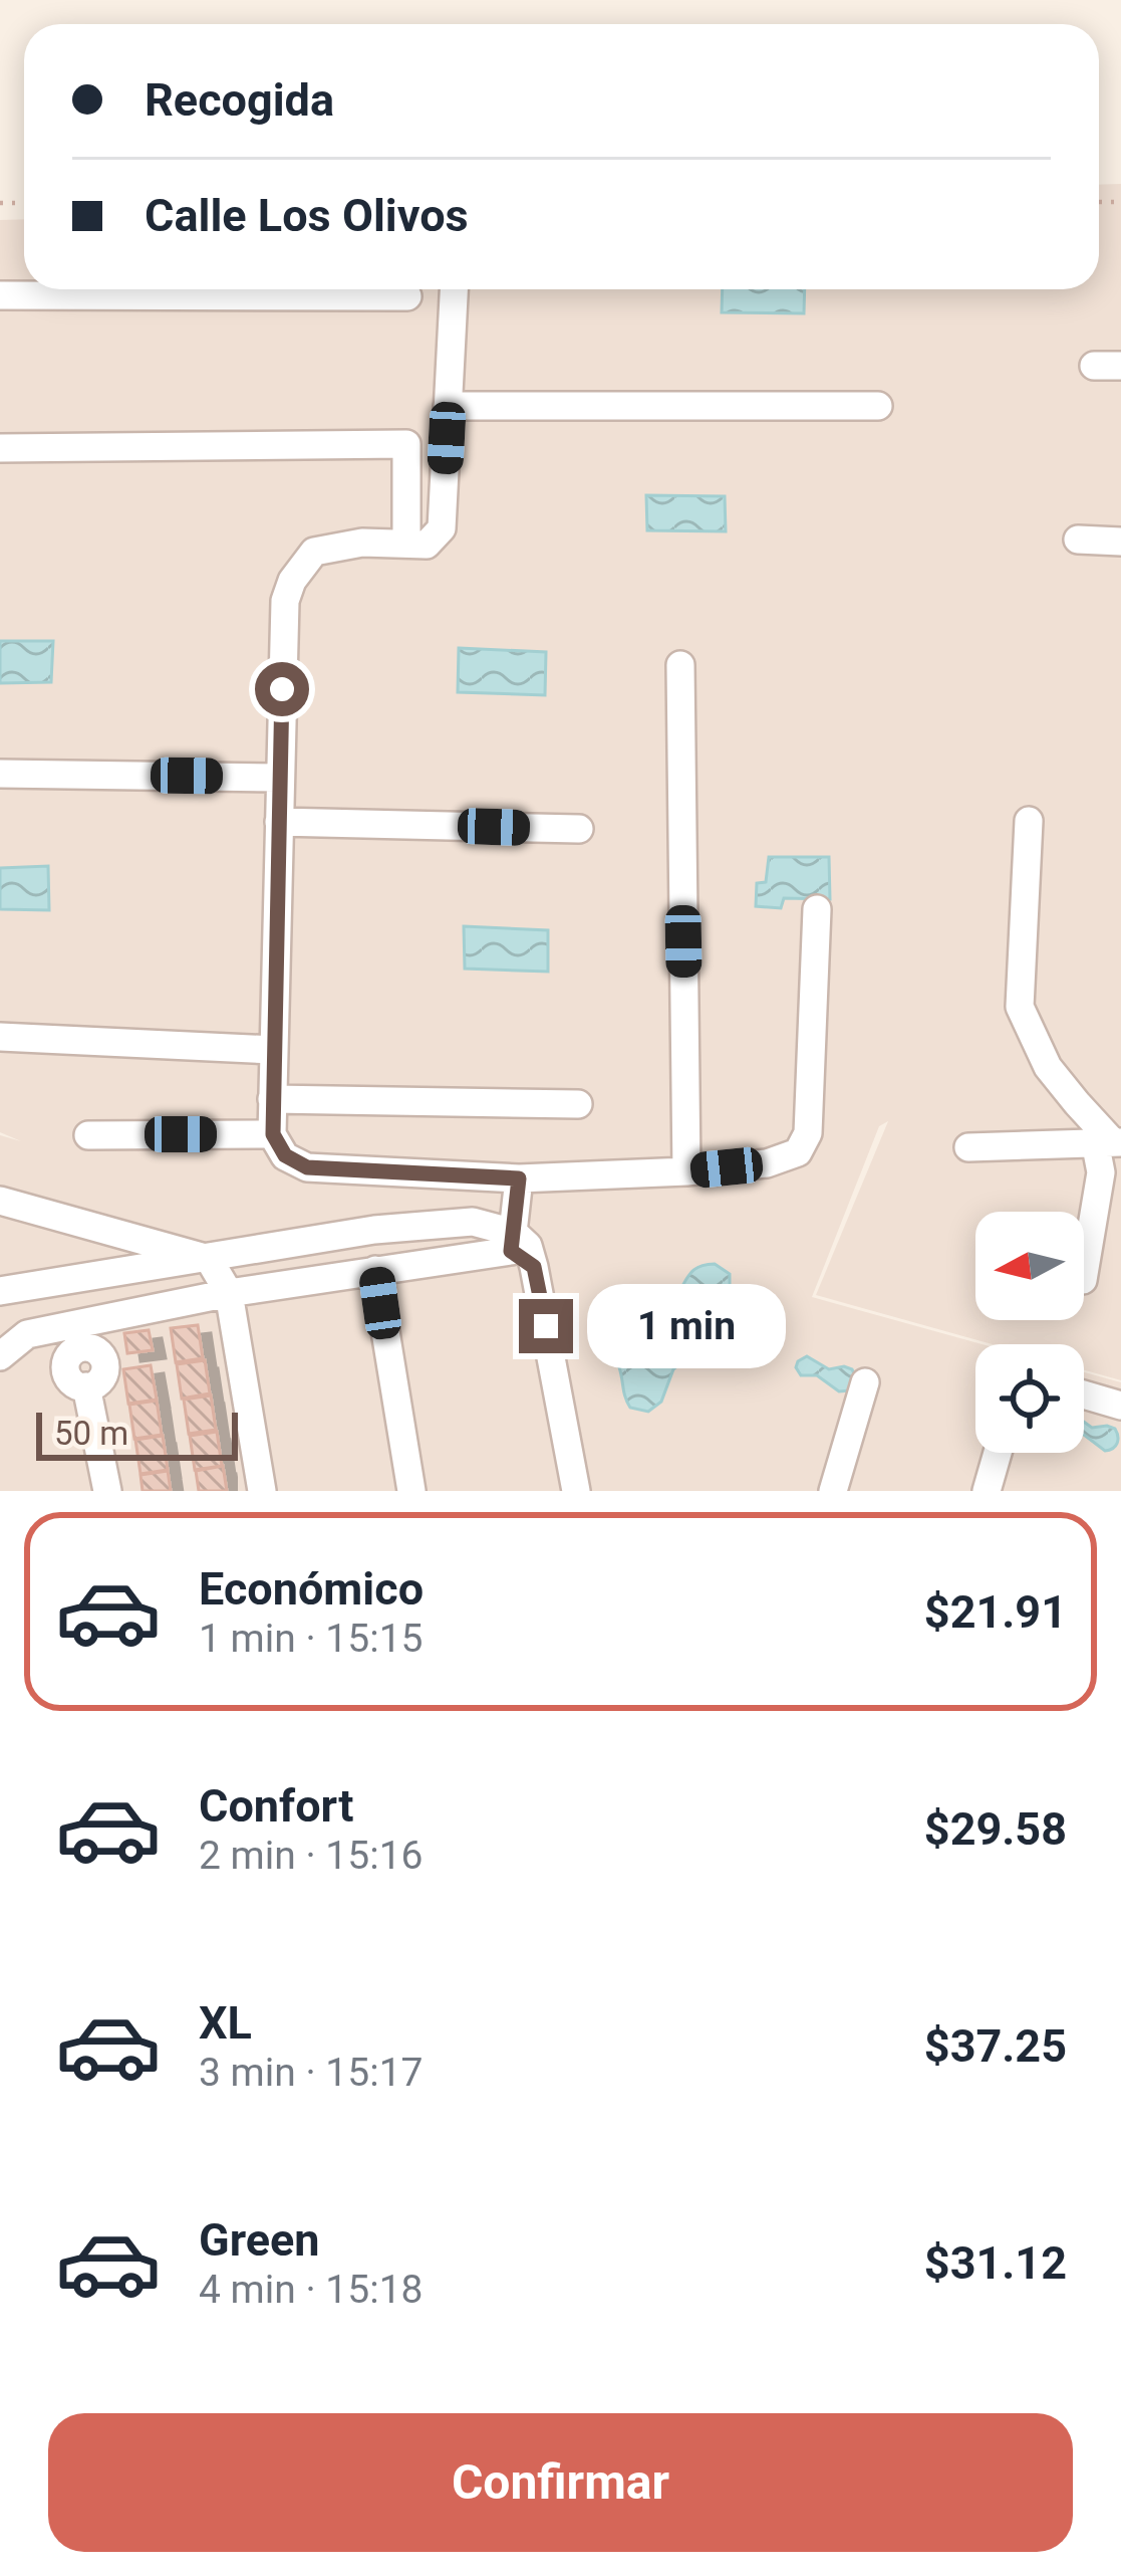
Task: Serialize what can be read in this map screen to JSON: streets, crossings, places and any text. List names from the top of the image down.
{
  "scale_bar": "50 m",
  "north": "left",
  "page": {
    "banner": ["Recogida", "Calle Los Olivos"],
    "bubble": "1 min",
    "scale": "50 m",
    "list": [
      {
        "name": "Económico",
        "note": "1 min · 15:15",
        "value": "$21.91"
      },
      {
        "name": "Confort",
        "note": "2 min · 15:16",
        "value": "$29.58"
      },
      {
        "name": "XL",
        "note": "3 min · 15:17",
        "value": "$37.25"
      },
      {
        "name": "Green",
        "note": "4 min · 15:18",
        "value": "$31.12"
      }
    ],
    "buttons": "Confirmar"
  }
}
